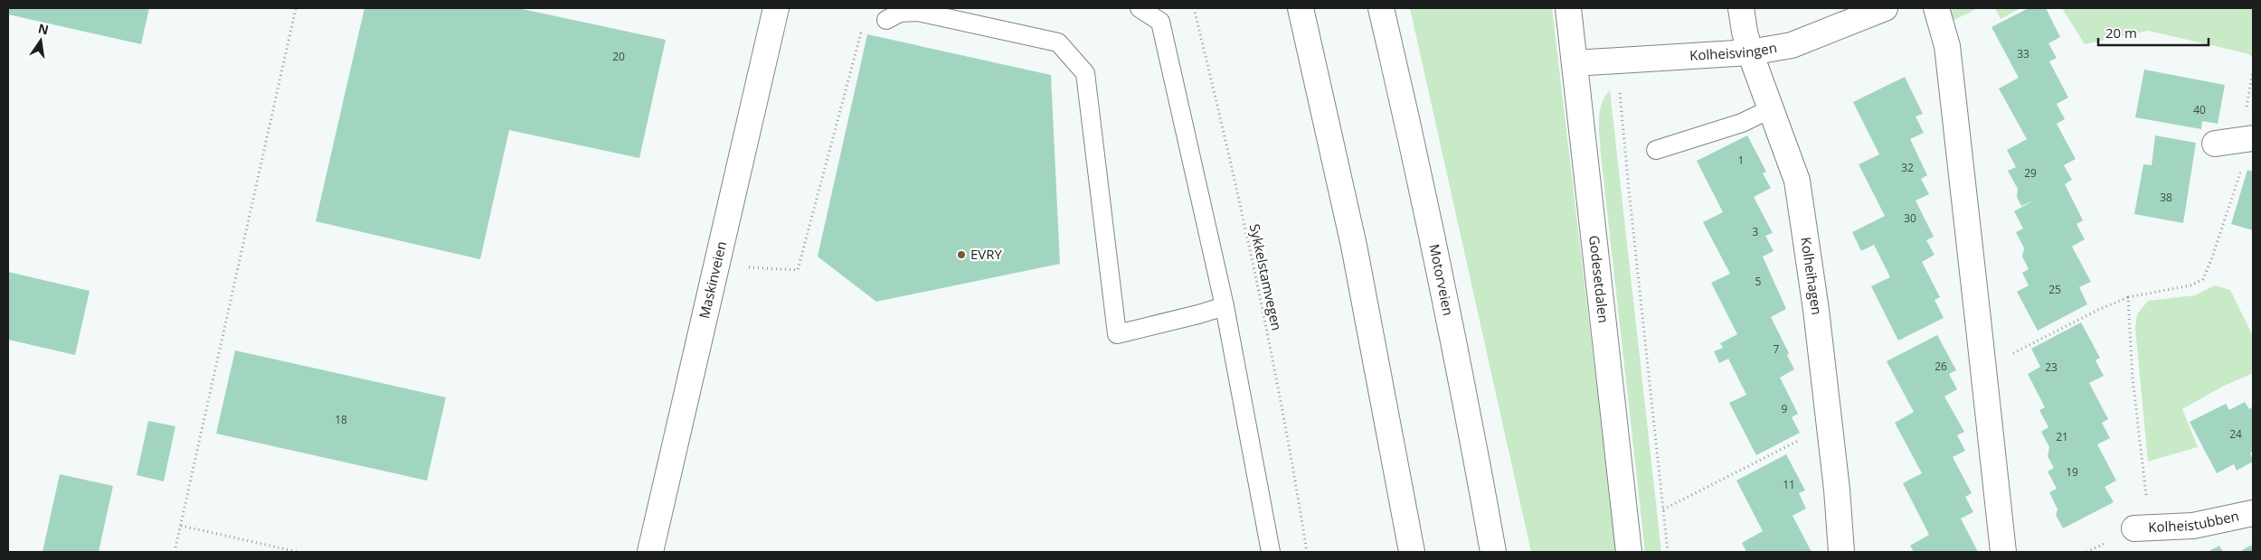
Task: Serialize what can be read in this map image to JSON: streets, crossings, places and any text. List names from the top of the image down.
{
  "streets": {
    "main road": [
      "Kolheisvingen",
      "Kolheihagen",
      "Motorveien",
      "Maskinveien",
      "Godesetdalen",
      "Kolheistubben"
    ],
    "path": ["Sykkelstamvegen"]
  },
  "crossings": [
    ["Kolheisvingen", "Kolheihagen"],
    ["Kolheisvingen", "Godesetdalen"]
  ],
  "places": ["EVRY"],
  "house_numbers": [
    "33",
    "20",
    "40",
    "1",
    "32",
    "29",
    "38",
    "30",
    "3",
    "5",
    "25",
    "7",
    "26",
    "23",
    "9",
    "18",
    "24",
    "21",
    "19",
    "11"
  ],
  "scale_bar": "20 m",
  "north": "top"
}
